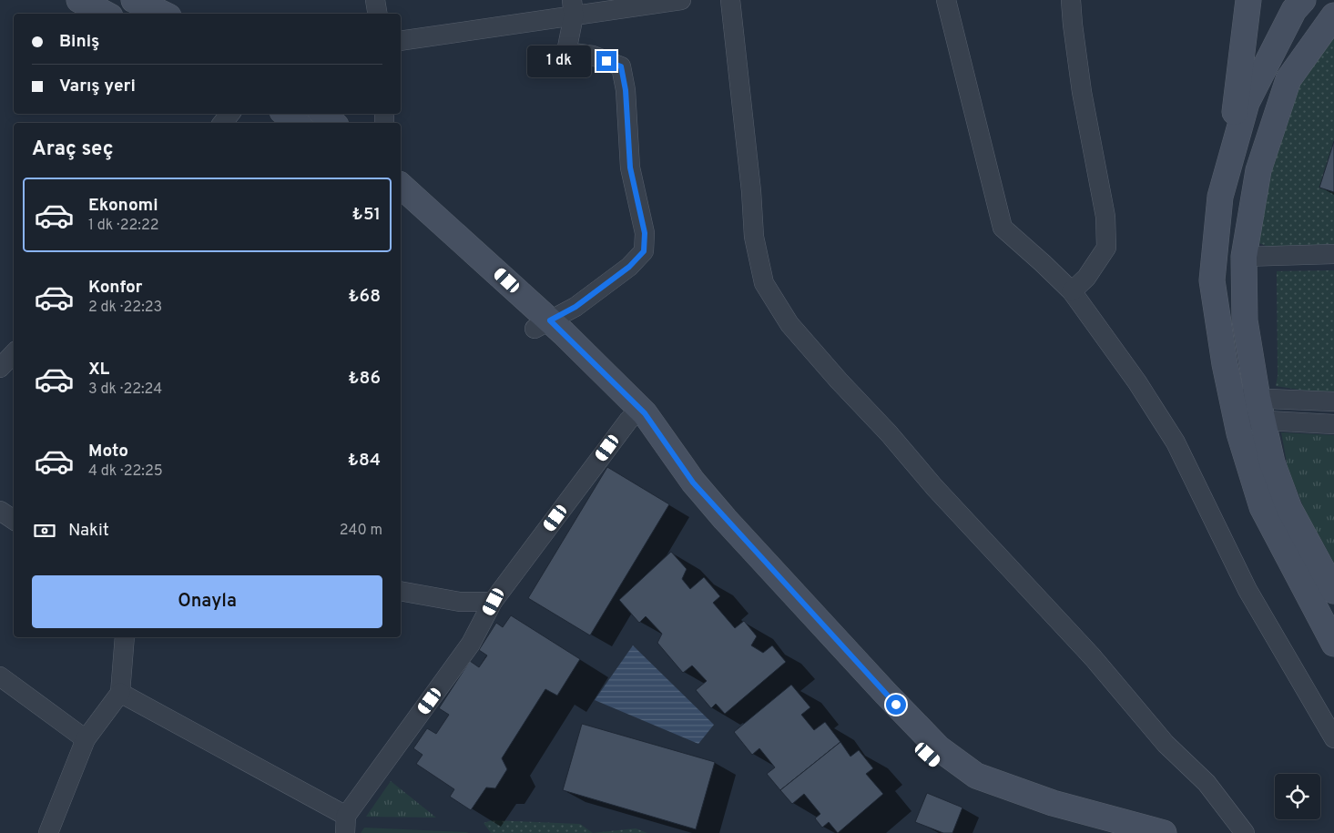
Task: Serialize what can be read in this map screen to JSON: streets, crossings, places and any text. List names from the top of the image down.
{
  "page": {
    "banner": ["Biniş", "Varış yeri"],
    "bubble": "1 dk",
    "heading": "Araç seç",
    "list": [
      {
        "name": "Ekonomi",
        "note": "1 dk · 22:22",
        "value": "₺51"
      },
      {
        "name": "Konfor",
        "note": "2 dk · 22:23",
        "value": "₺68"
      },
      {
        "name": "XL",
        "note": "3 dk · 22:24",
        "value": "₺86"
      },
      {
        "name": "Moto",
        "note": "4 dk · 22:25",
        "value": "₺84"
      }
    ],
    "pay": ["Nakit", "240 m"],
    "buttons": "Onayla"
  }
}
